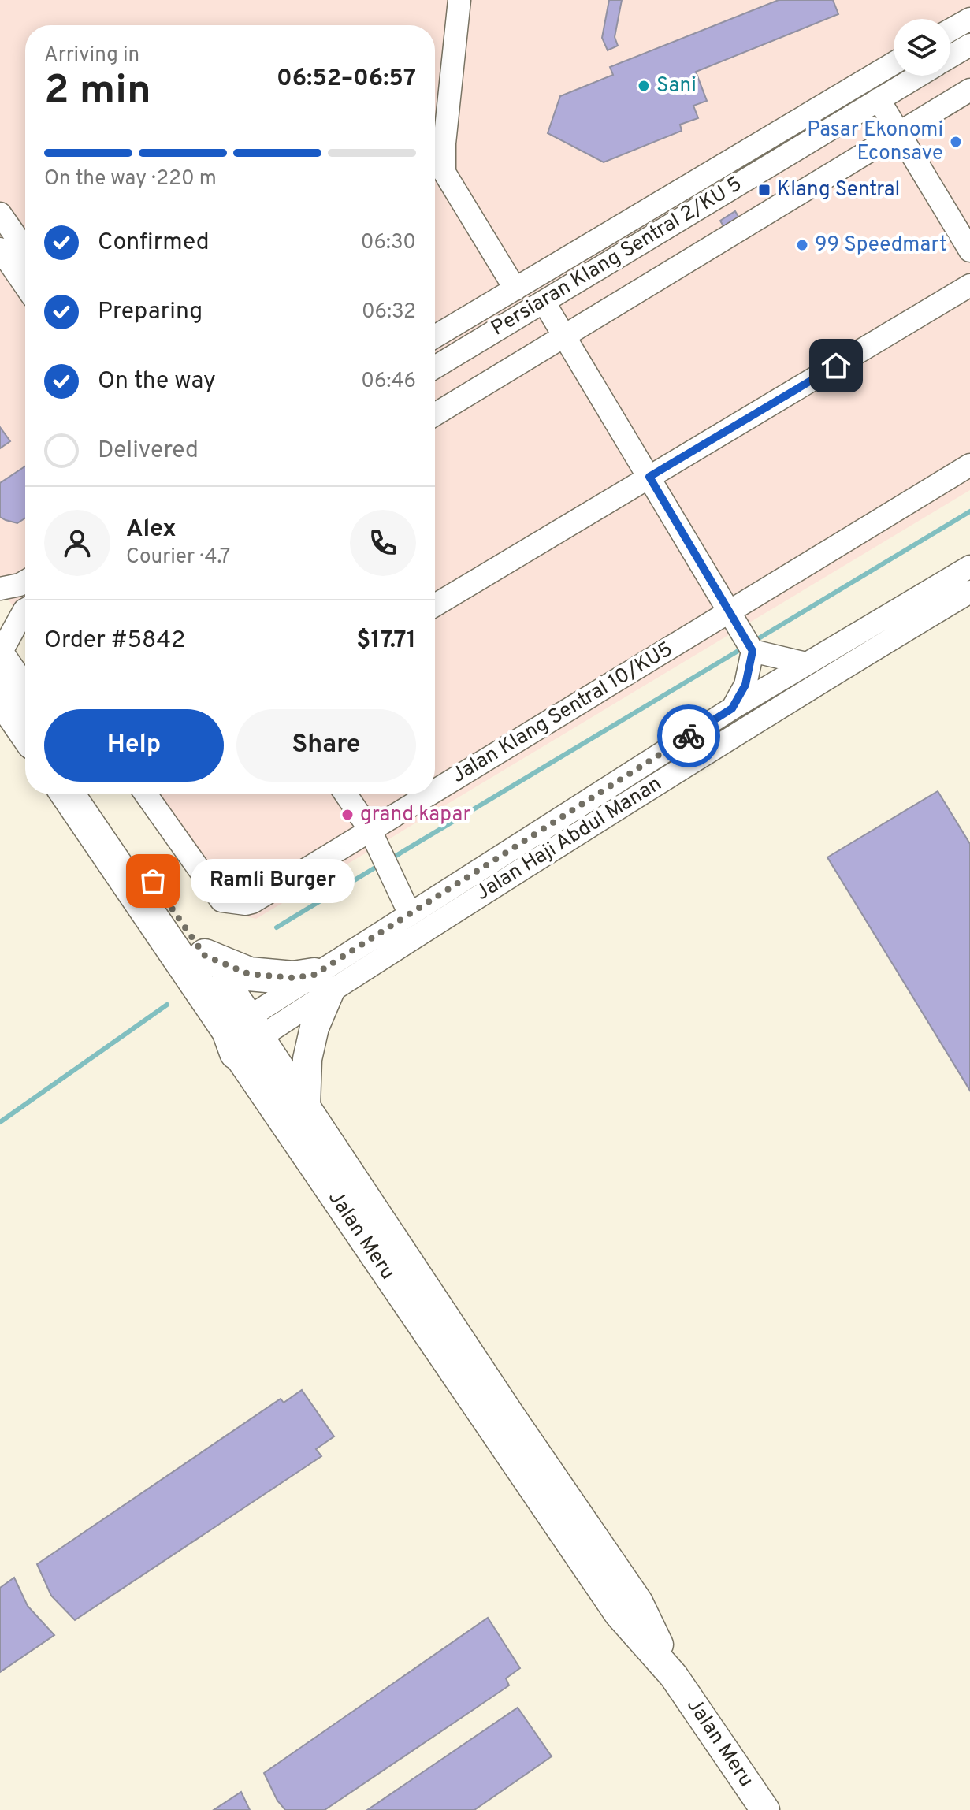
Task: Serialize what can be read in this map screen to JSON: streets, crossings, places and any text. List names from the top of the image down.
{
  "streets": {
    "highway": ["Jalan Meru"],
    "street": ["Persiaran Klang Sentral 2/KU 5", "Jalan Klang Sentral 10/KU5", "Jalan Haji Abdul Manan"]
  },
  "crossings": [
    ["Jalan Haji Abdul Manan", "Jalan Meru"]
  ],
  "places": {
    "other": [
      "Sani",
      "Pasar Ekonomi Econsave",
      "99 Speedmart",
      "grand kapar",
      "Ramli Burger"
    ],
    "transit": ["Klang Sentral"]
  },
  "page": {
    "heading": ["2 min", "Arriving in", "06:52–06:57"],
    "panel": [
      "Alex",
      "Courier · 4.7",
      "Order #5842",
      "$17.71"
    ],
    "bar": "On the way · 220 m",
    "list": [
      ["Confirmed", "06:30"],
      ["Preparing", "06:32"],
      ["On the way", "06:46"],
      "Delivered"
    ],
    "buttons": ["Help", "Share"],
    "bubble": "Ramli Burger"
  }
}
